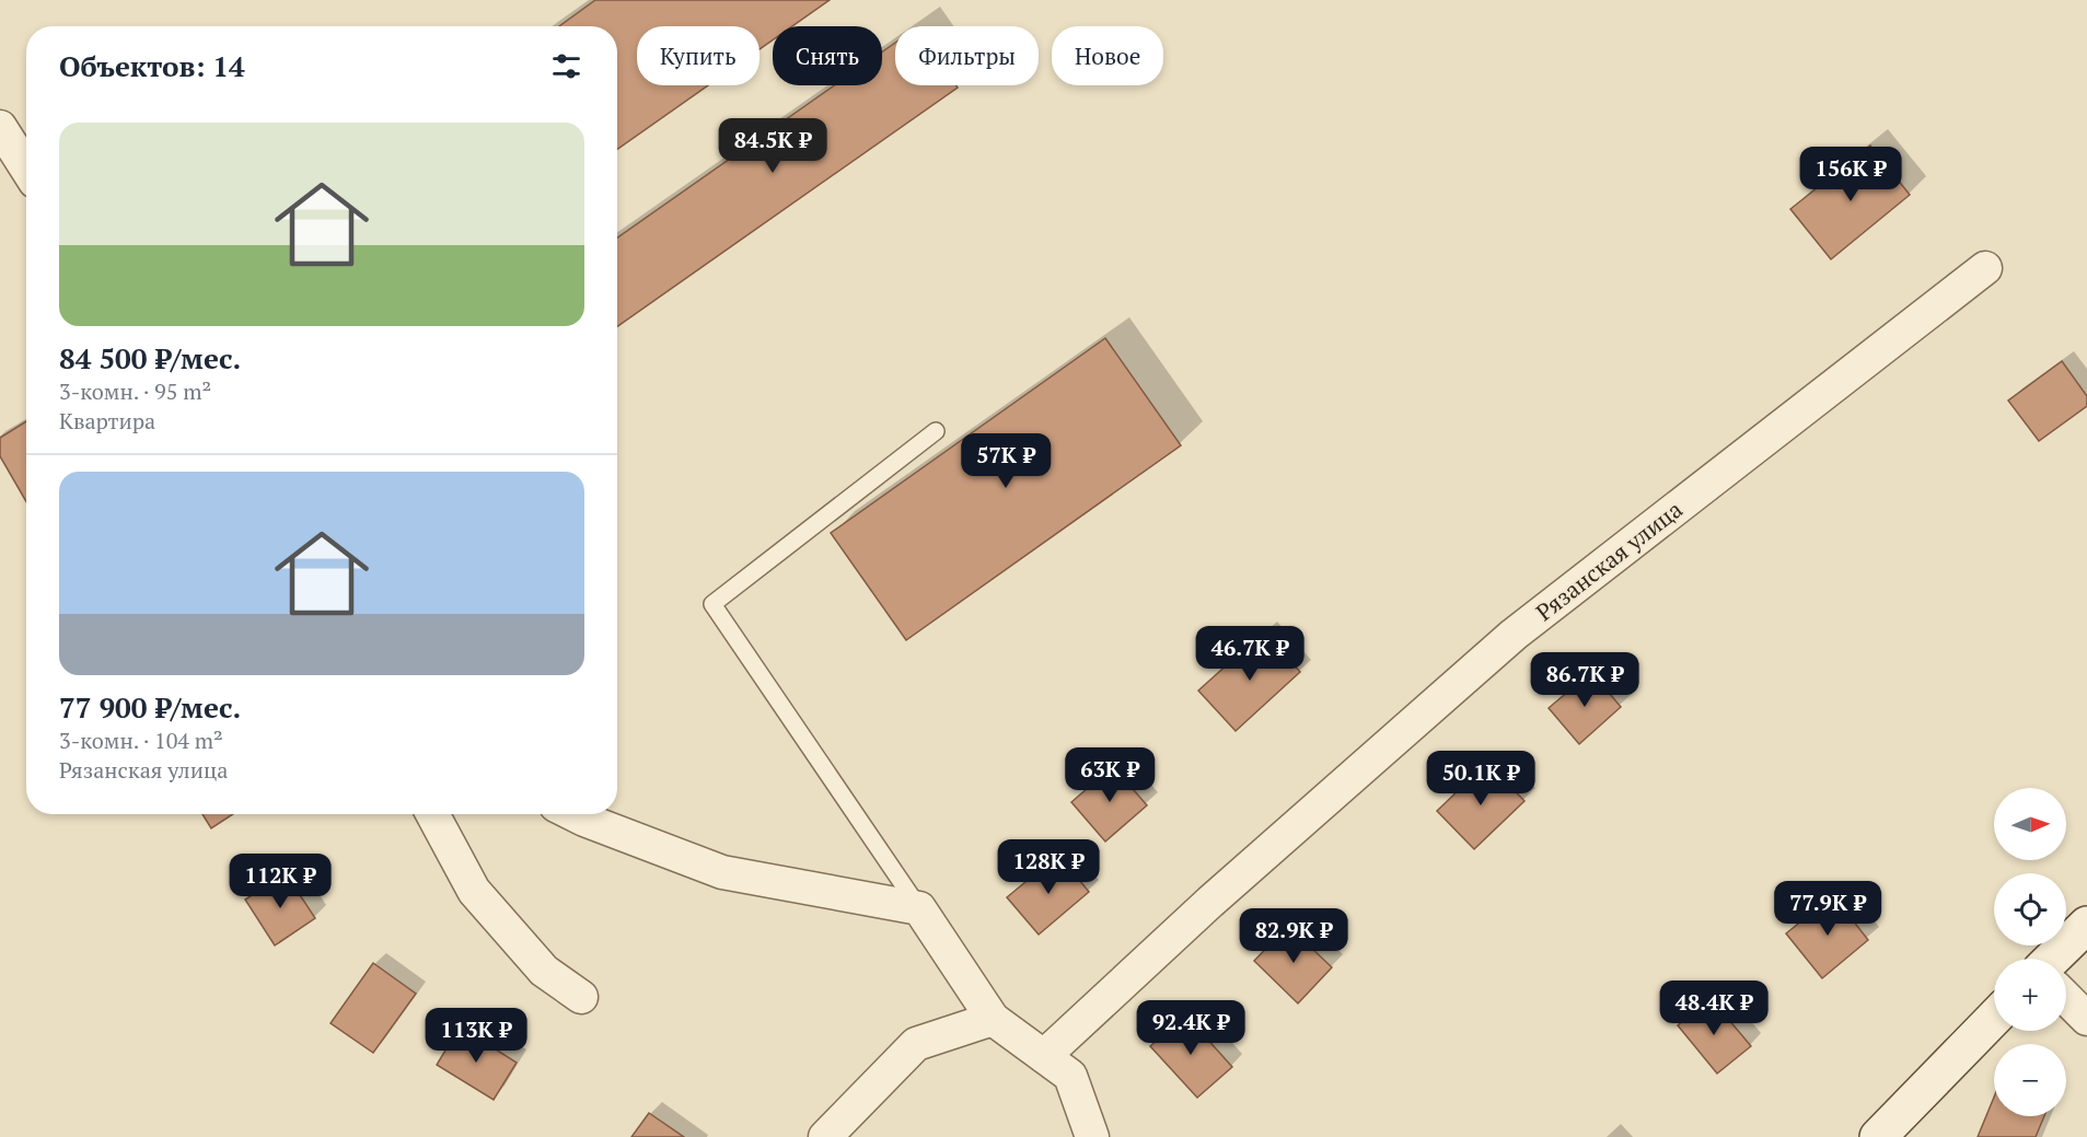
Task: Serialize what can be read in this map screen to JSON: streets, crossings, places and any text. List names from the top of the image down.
{
  "streets": {
    "street": ["Рязанская улица"]
  },
  "north": "right",
  "page": {
    "chip": [
      "Купить",
      "Снять",
      "Фильтры",
      "Новое"
    ],
    "heading": "Объектов: 14",
    "list": [
      {
        "name": "84 500 ₽/мес.",
        "note": "3-комн. · 95 m² · Квартира"
      },
      {
        "name": "77 900 ₽/мес.",
        "note": "3-комн. · 104 m² · Рязанская улица"
      }
    ],
    "price": [
      "84.5K ₽",
      "156K ₽",
      "57K ₽",
      "46.7K ₽",
      "86.7K ₽",
      "63K ₽",
      "50.1K ₽",
      "128K ₽",
      "112K ₽",
      "77.9K ₽",
      "82.9K ₽",
      "48.4K ₽",
      "92.4K ₽",
      "113K ₽"
    ],
    "map_buttons": ["+", "−"]
  }
}
